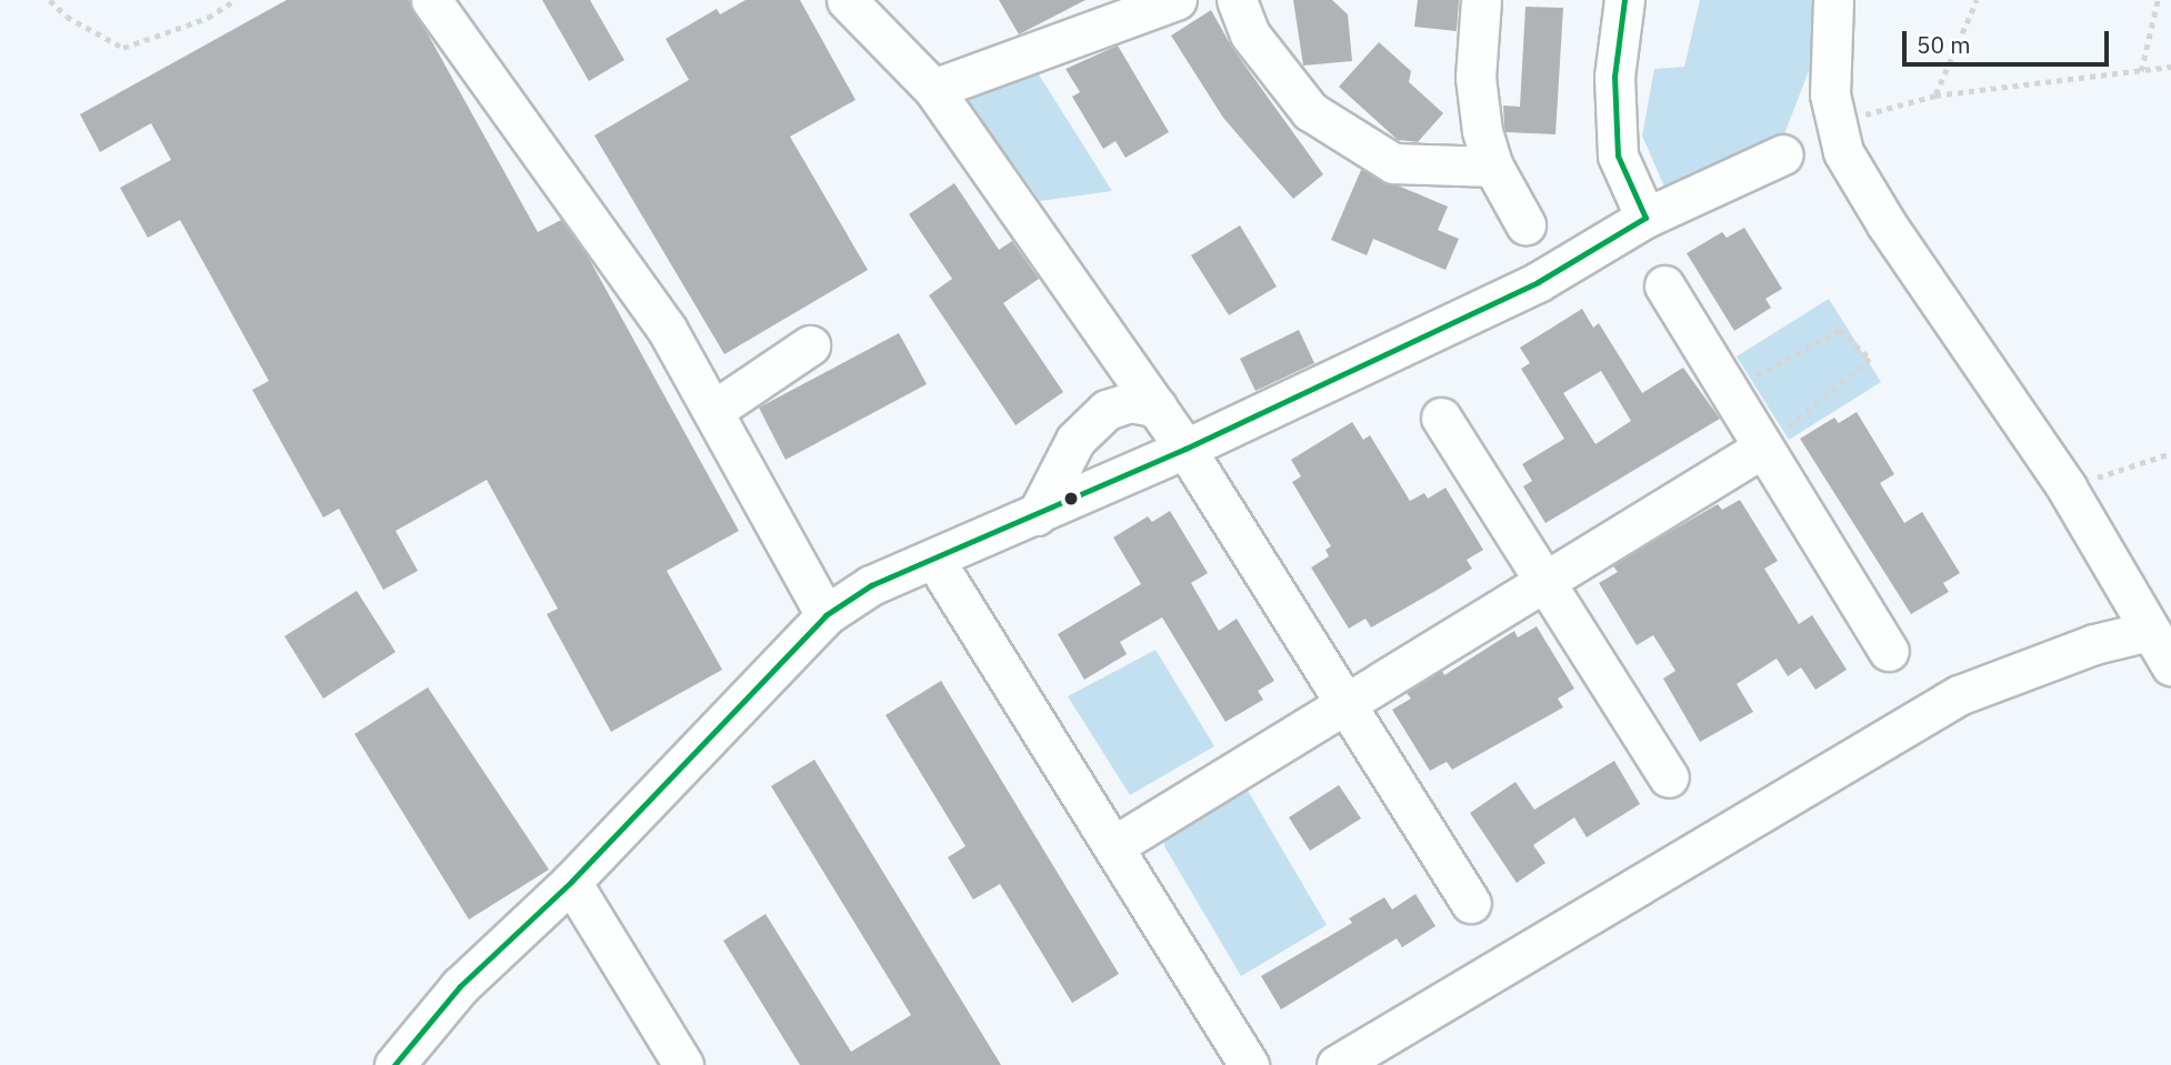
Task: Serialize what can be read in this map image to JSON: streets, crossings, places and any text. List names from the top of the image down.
{
  "scale_bar": "50 m"
}
